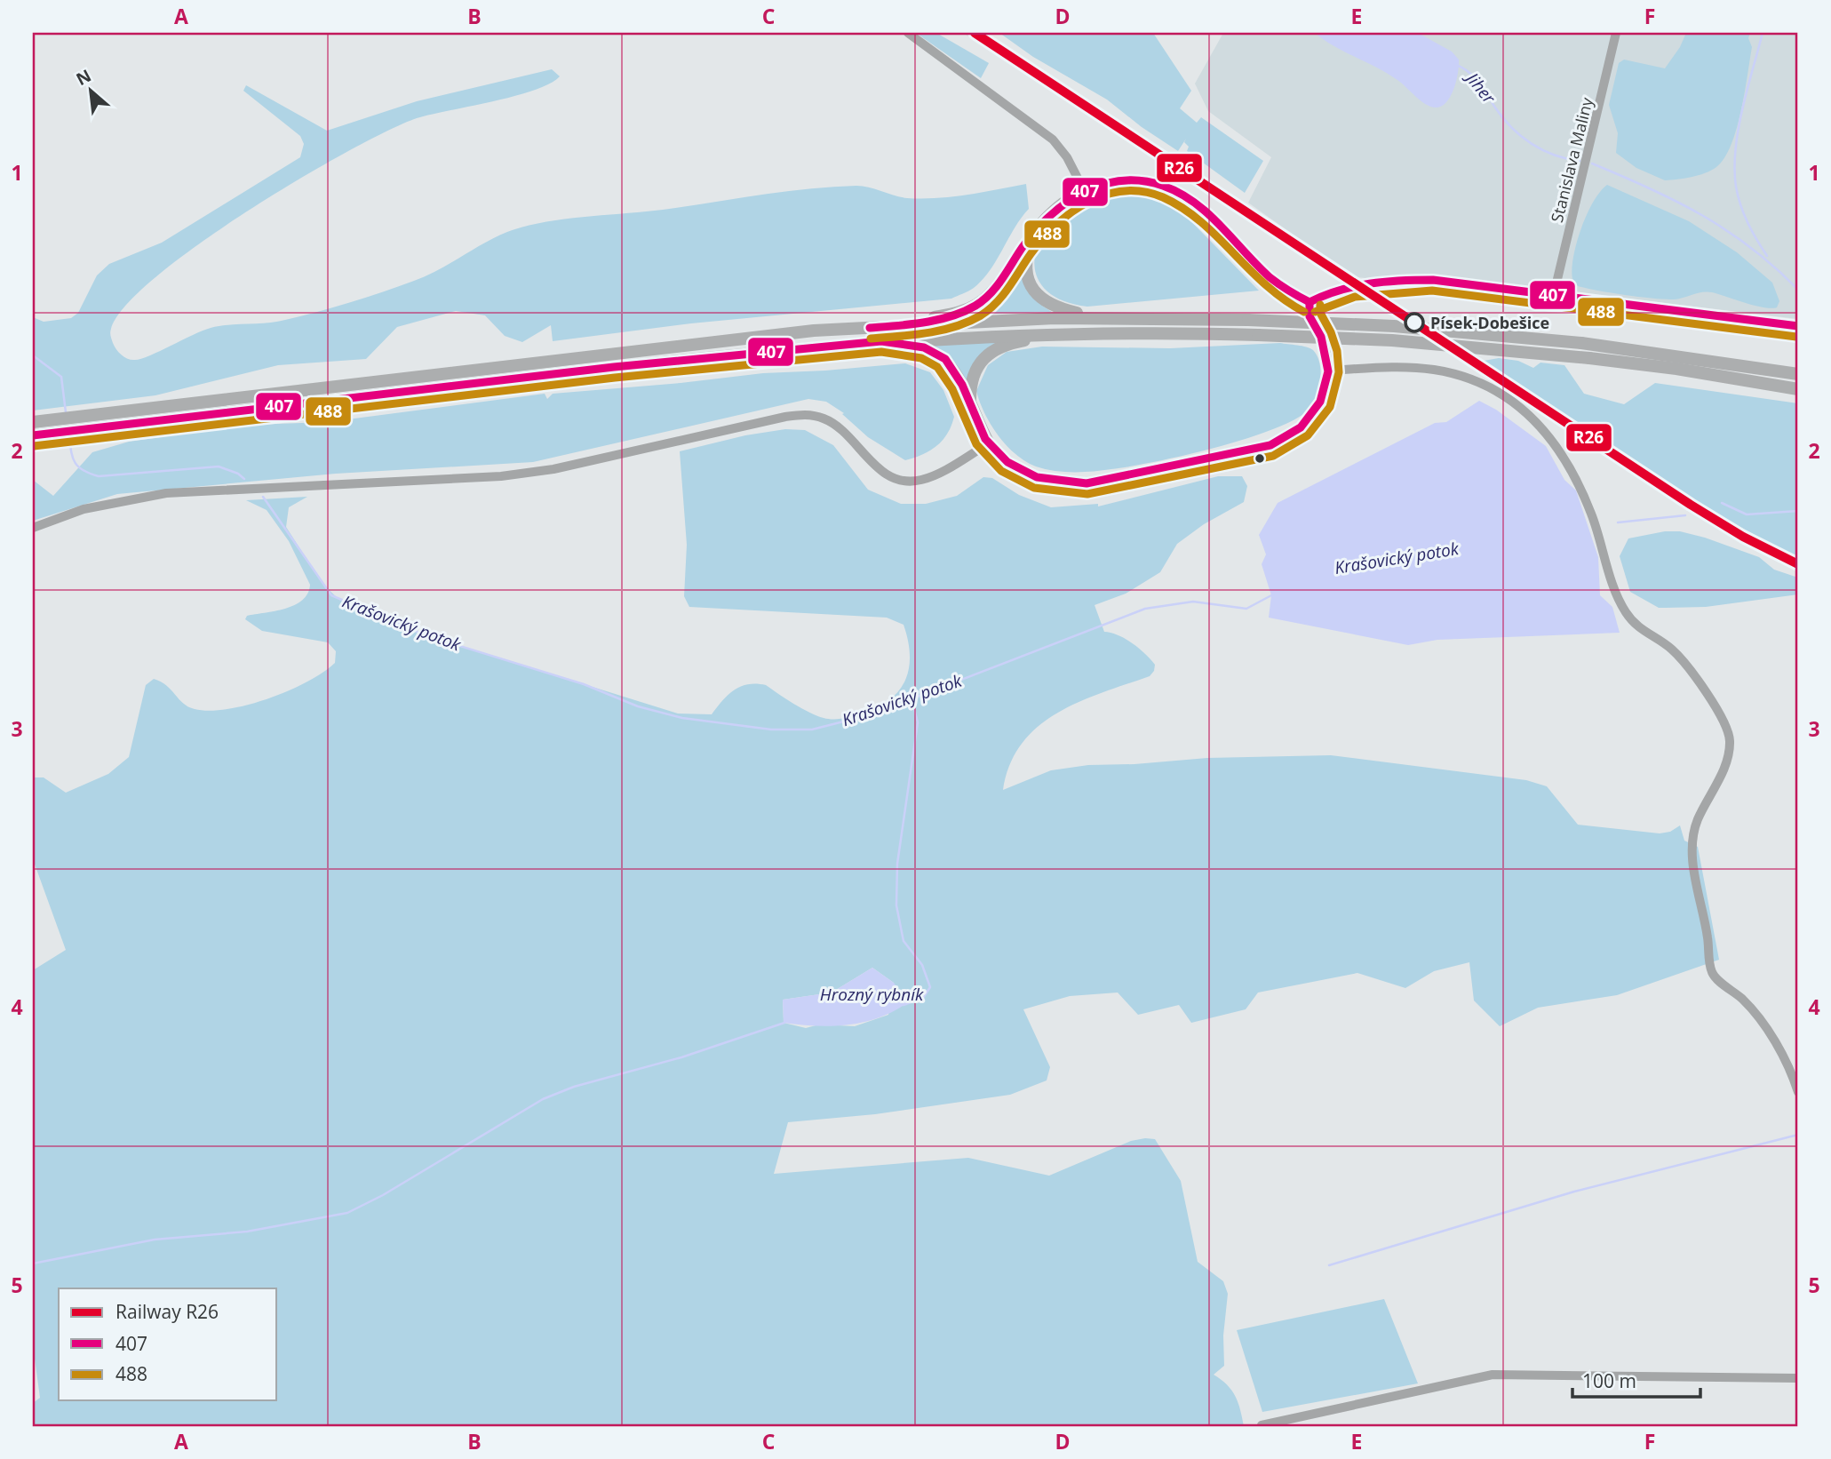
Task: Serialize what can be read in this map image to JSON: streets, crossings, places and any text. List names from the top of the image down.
{
  "streets": {
    "street": ["Stanislava Maliny"]
  },
  "water": ["Jiher", "Krašovický potok", "Hrozný rybník"],
  "places": ["Písek-Dobešice"],
  "lines": ["rail line R26", "transit line 407", "transit line 488"],
  "legend": ["Railway R26", "407", "488"],
  "scale_bar": "100 m",
  "north": "top left",
  "grid": {
    "columns": [
      "A",
      "B",
      "C",
      "D",
      "E",
      "F"
    ],
    "rows": [
      "1",
      "2",
      "3",
      "4",
      "5"
    ]
  }
}
